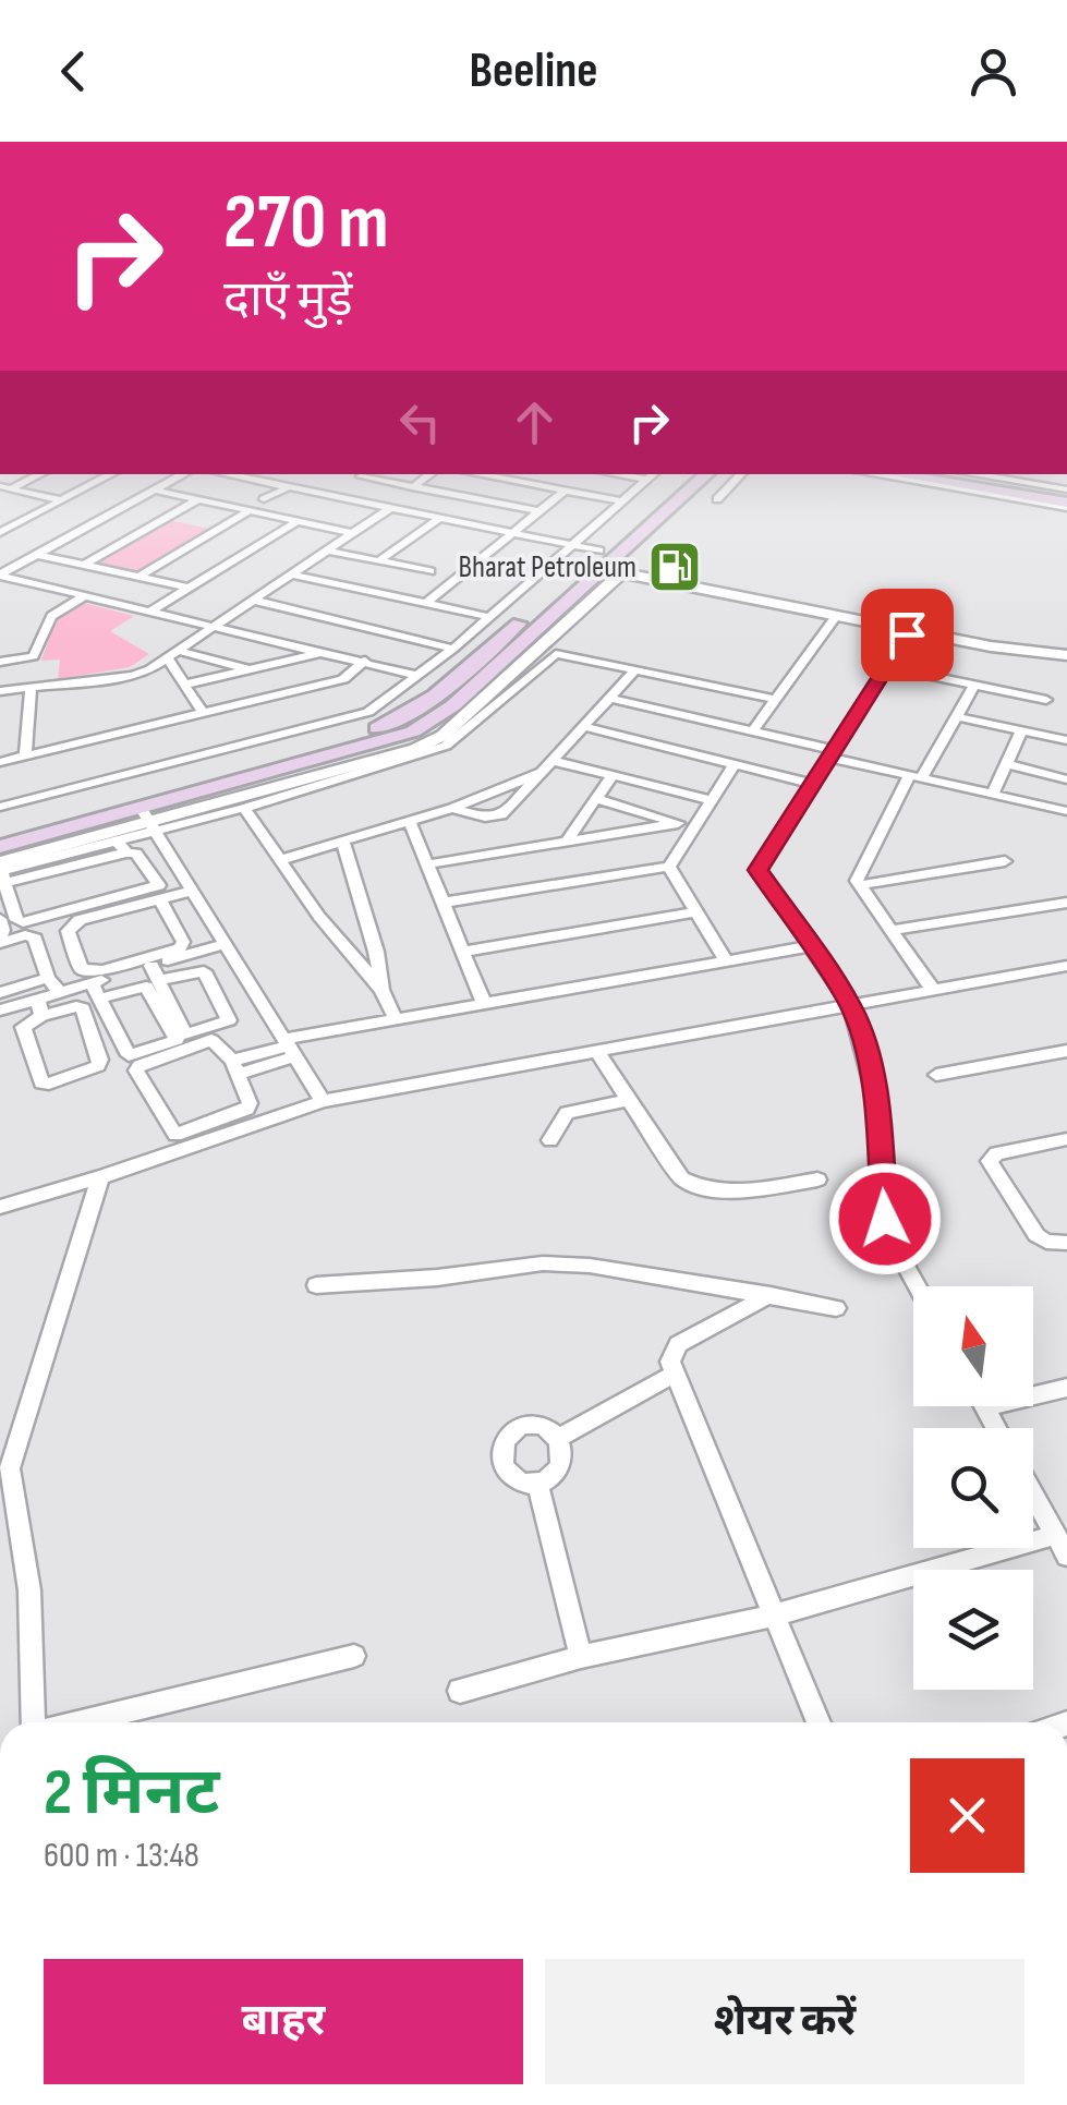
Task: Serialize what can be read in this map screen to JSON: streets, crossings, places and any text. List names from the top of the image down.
{
  "places": {
    "fuel station": ["Bharat Petroleum"]
  },
  "north": "top",
  "page": {
    "header": "Beeline",
    "turn": ["270 m", "दाएँ मुड़ें"],
    "heading": ["2 मिनट", "600 m · 13:48"],
    "buttons": ["बाहर", "शेयर करें"]
  }
}
